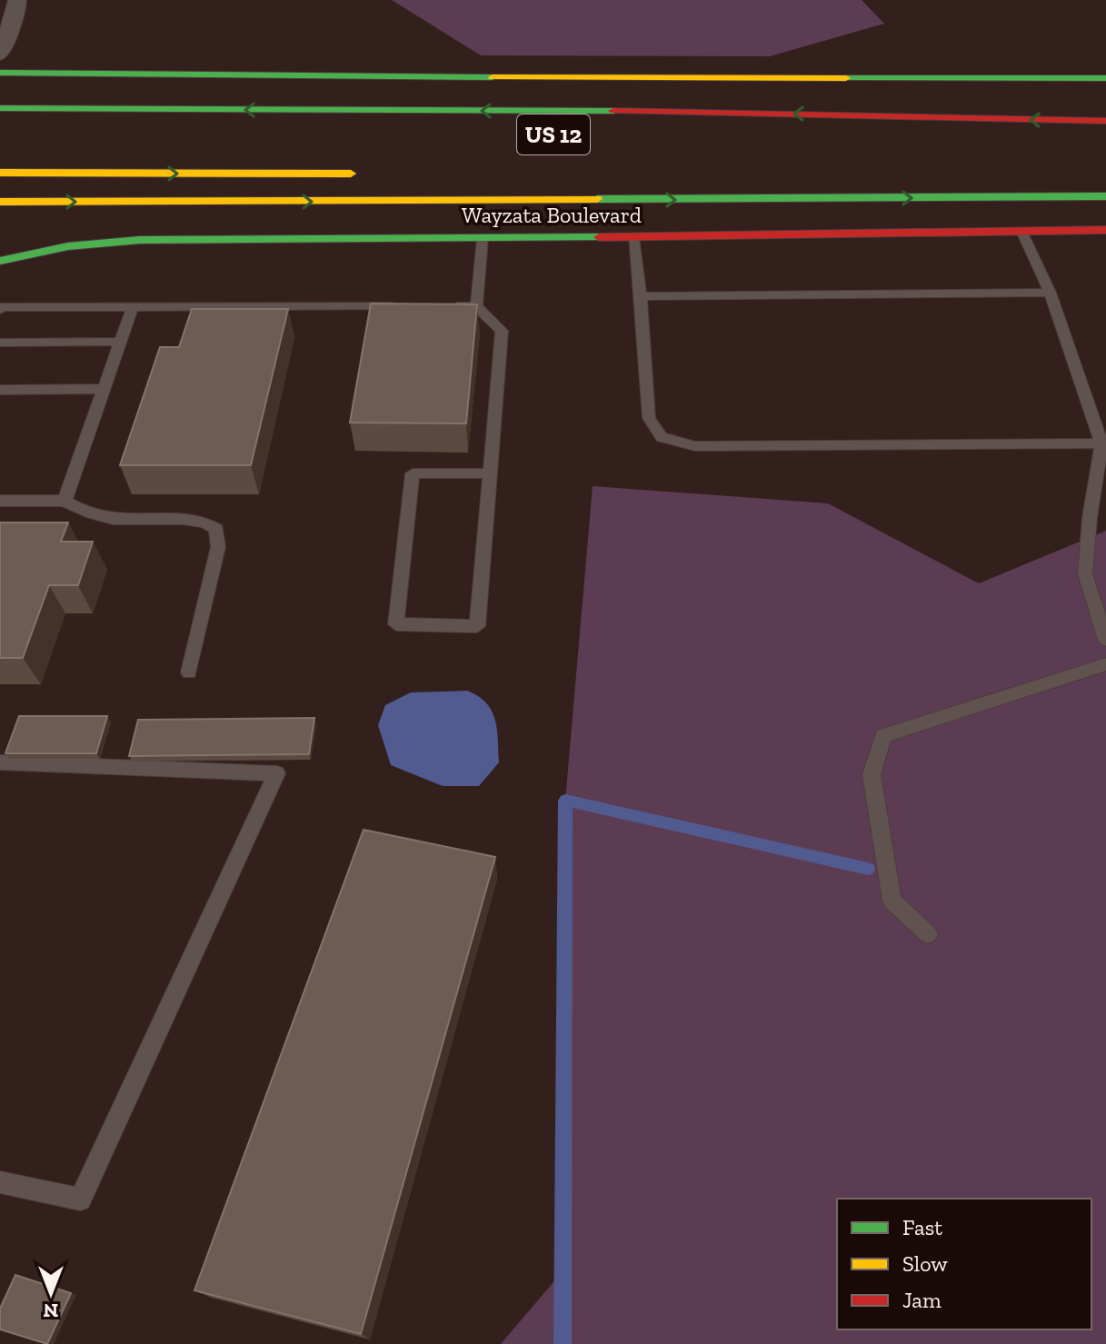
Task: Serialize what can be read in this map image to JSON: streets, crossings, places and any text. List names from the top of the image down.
{
  "streets": {
    "main road": ["Wayzata Boulevard"]
  },
  "legend": ["Fast", "Slow", "Jam"],
  "north": "bottom"
}
